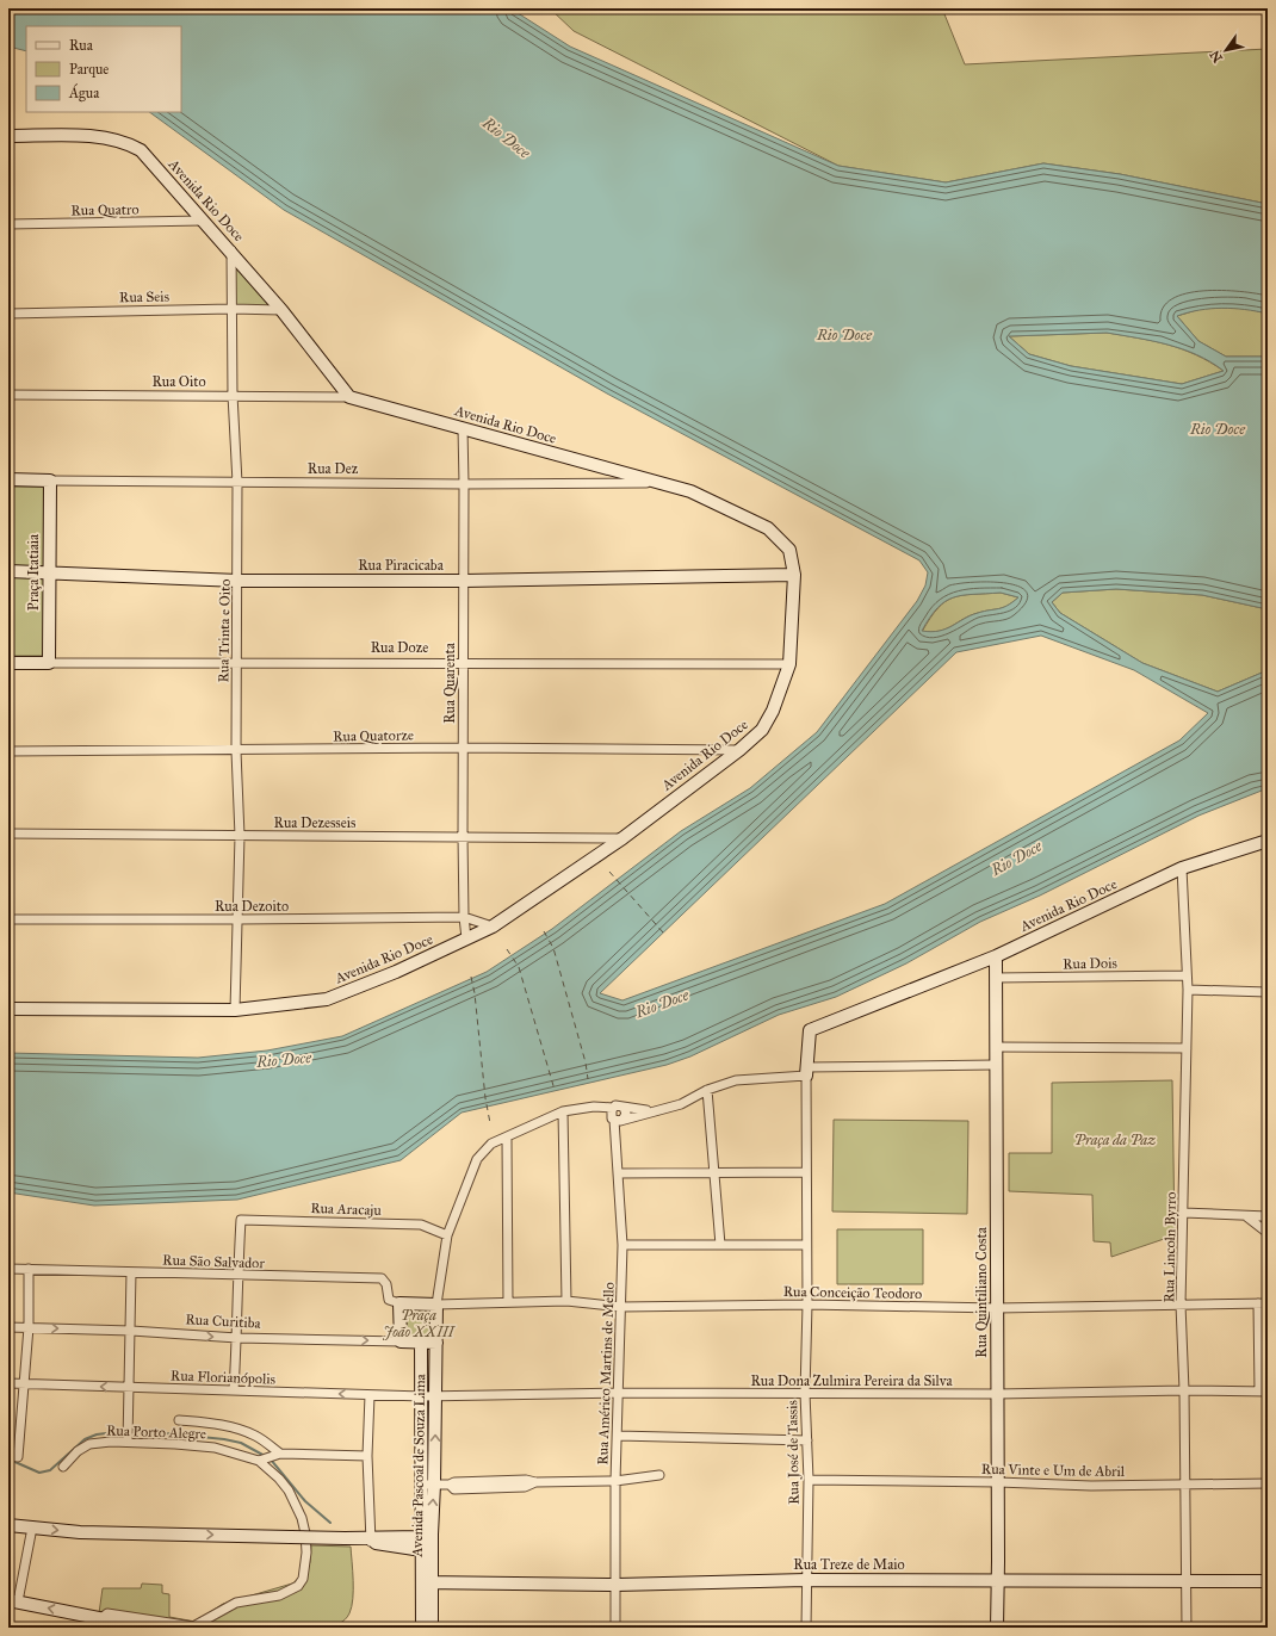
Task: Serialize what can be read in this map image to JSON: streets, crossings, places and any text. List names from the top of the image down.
{
  "streets": {
    "street": [
      "Avenida Rio Doce",
      "Rua Quatro",
      "Rua Seis",
      "Rua Oito",
      "Rua Dez",
      "Rua Piracicaba",
      "Praça Itatiaia",
      "Rua Trinta e Oito",
      "Rua Doze",
      "Rua Quarenta",
      "Rua Quatorze",
      "Rua Dezesseis",
      "Rua Dezoito",
      "Rua Dois",
      "Rua Aracaju",
      "Rua Lincoln Byrro",
      "Rua São Salvador",
      "Rua Conceição Teodoro",
      "Rua Quintiliano Costa",
      "Rua Curitiba",
      "Rua Américo Martins de Mello",
      "Rua Florianópolis",
      "Rua Dona Zulmira Pereira da Silva",
      "Rua Porto Alegre",
      "Rua José de Tassis",
      "Avenida Pascoal de Souza Lima",
      "Rua Vinte e Um de Abril",
      "Rua Treze de Maio"
    ]
  },
  "crossings": [
    ["Avenida Rio Doce", "Rua Quatro"],
    ["Avenida Rio Doce", "Rua Seis"],
    ["Avenida Rio Doce", "Rua Oito"],
    ["Avenida Rio Doce", "Rua Dez"],
    ["Avenida Rio Doce", "Rua Piracicaba"],
    ["Avenida Rio Doce", "Rua Trinta e Oito"],
    ["Avenida Rio Doce", "Rua Doze"],
    ["Avenida Rio Doce", "Rua Quarenta"],
    ["Avenida Rio Doce", "Rua Quatorze"],
    ["Avenida Rio Doce", "Rua Dezesseis"],
    ["Avenida Rio Doce", "Rua Dezoito"],
    ["Avenida Rio Doce", "Rua Lincoln Byrro"],
    ["Avenida Rio Doce", "Rua Quintiliano Costa"],
    ["Avenida Rio Doce", "Rua José de Tassis"],
    ["Rua Seis", "Rua Trinta e Oito"],
    ["Rua Oito", "Rua Trinta e Oito"],
    ["Rua Dez", "Praça Itatiaia"],
    ["Rua Dez", "Rua Trinta e Oito"],
    ["Rua Dez", "Rua Quarenta"],
    ["Rua Piracicaba", "Praça Itatiaia"],
    ["Rua Piracicaba", "Rua Trinta e Oito"],
    ["Rua Piracicaba", "Rua Quarenta"],
    ["Praça Itatiaia", "Rua Doze"],
    ["Rua Trinta e Oito", "Rua Doze"],
    ["Rua Trinta e Oito", "Rua Quatorze"],
    ["Rua Trinta e Oito", "Rua Dezesseis"],
    ["Rua Trinta e Oito", "Rua Dezoito"],
    ["Rua Doze", "Rua Quarenta"],
    ["Rua Quarenta", "Rua Quatorze"],
    ["Rua Quarenta", "Rua Dezesseis"],
    ["Rua Quarenta", "Rua Dezoito"],
    ["Rua Dois", "Rua Lincoln Byrro"],
    ["Rua Dois", "Rua Quintiliano Costa"],
    ["Rua Aracaju", "Rua São Salvador"],
    ["Rua Lincoln Byrro", "Rua Conceição Teodoro"],
    ["Rua Lincoln Byrro", "Rua Dona Zulmira Pereira da Silva"],
    ["Rua Lincoln Byrro", "Rua Vinte e Um de Abril"],
    ["Rua Lincoln Byrro", "Rua Treze de Maio"],
    ["Rua Conceição Teodoro", "Rua Quintiliano Costa"],
    ["Rua Conceição Teodoro", "Rua Américo Martins de Mello"],
    ["Rua Conceição Teodoro", "Rua José de Tassis"],
    ["Rua Conceição Teodoro", "Avenida Pascoal de Souza Lima"],
    ["Rua Quintiliano Costa", "Rua Dona Zulmira Pereira da Silva"],
    ["Rua Quintiliano Costa", "Rua Vinte e Um de Abril"],
    ["Rua Quintiliano Costa", "Rua Treze de Maio"],
    ["Rua Curitiba", "Avenida Pascoal de Souza Lima"],
    ["Rua Américo Martins de Mello", "Rua Dona Zulmira Pereira da Silva"],
    ["Rua Américo Martins de Mello", "Rua Treze de Maio"],
    ["Rua Florianópolis", "Rua Dona Zulmira Pereira da Silva"],
    ["Rua Florianópolis", "Avenida Pascoal de Souza Lima"],
    ["Rua Dona Zulmira Pereira da Silva", "Rua José de Tassis"],
    ["Rua Dona Zulmira Pereira da Silva", "Avenida Pascoal de Souza Lima"],
    ["Rua José de Tassis", "Rua Vinte e Um de Abril"],
    ["Rua José de Tassis", "Rua Treze de Maio"],
    ["Avenida Pascoal de Souza Lima", "Rua Treze de Maio"]
  ],
  "one_way": ["Rua Curitiba"],
  "water": ["Rio Doce"],
  "parks": ["Praça da Paz", "Praça João XXIII"],
  "legend": ["Rua", "Parque", "Água"],
  "north": "bottom left"
}
